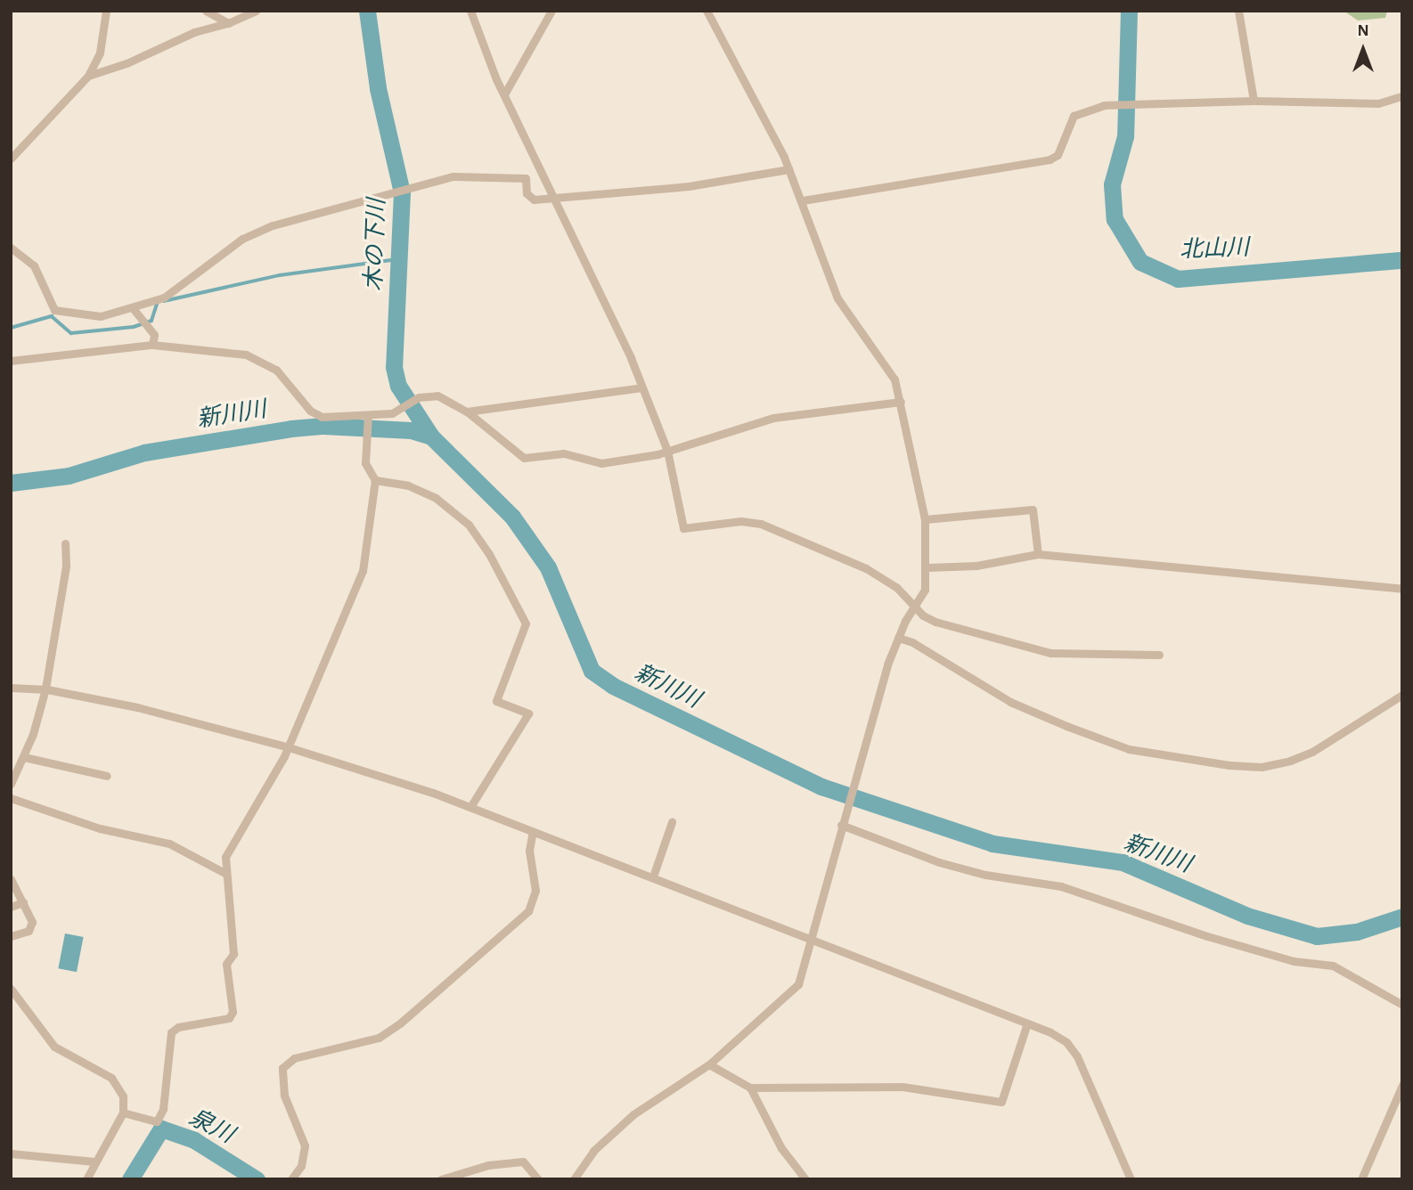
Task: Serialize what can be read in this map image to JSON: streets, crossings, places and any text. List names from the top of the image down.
{
  "water": [
    "木の下川",
    "北山川",
    "新川川",
    "泉川"
  ],
  "north": "top"
}
